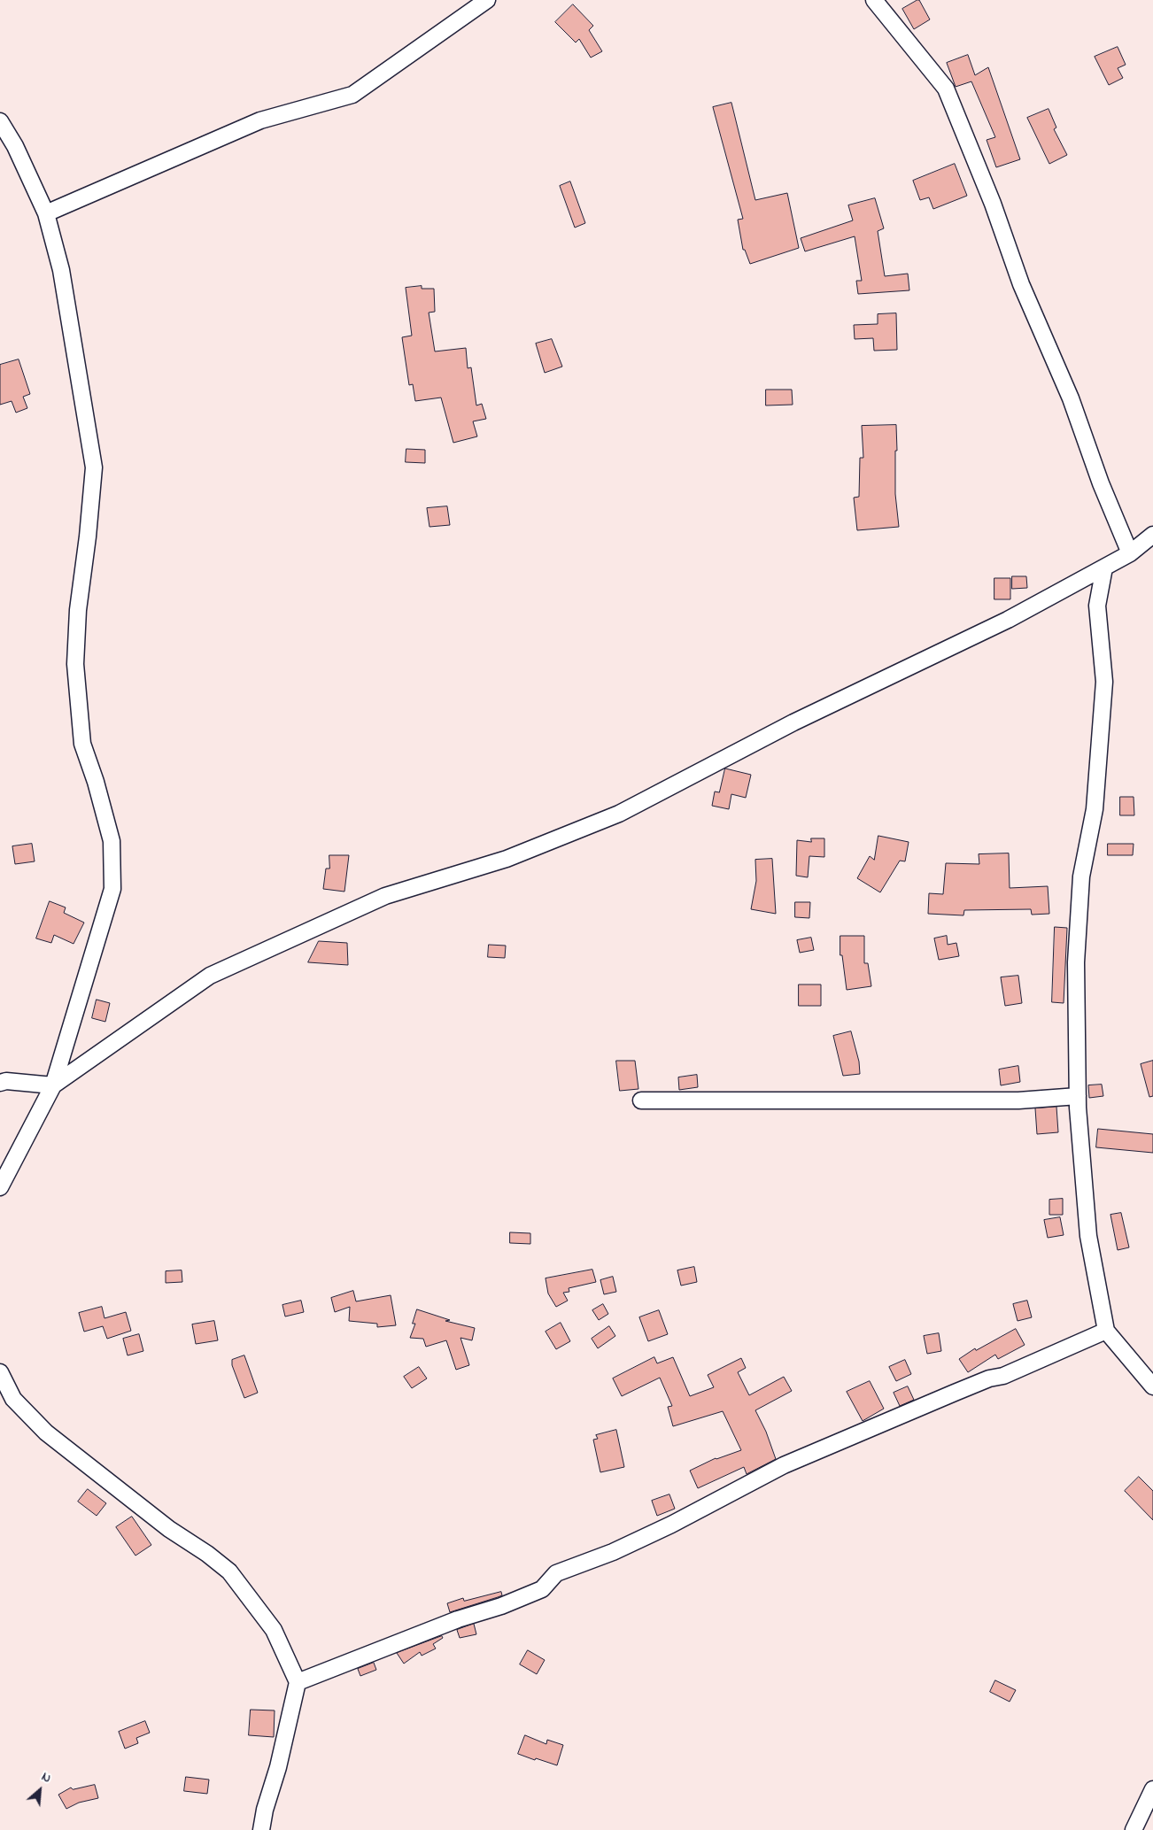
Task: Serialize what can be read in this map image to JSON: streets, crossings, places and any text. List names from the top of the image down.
{
  "north": "top right"
}
